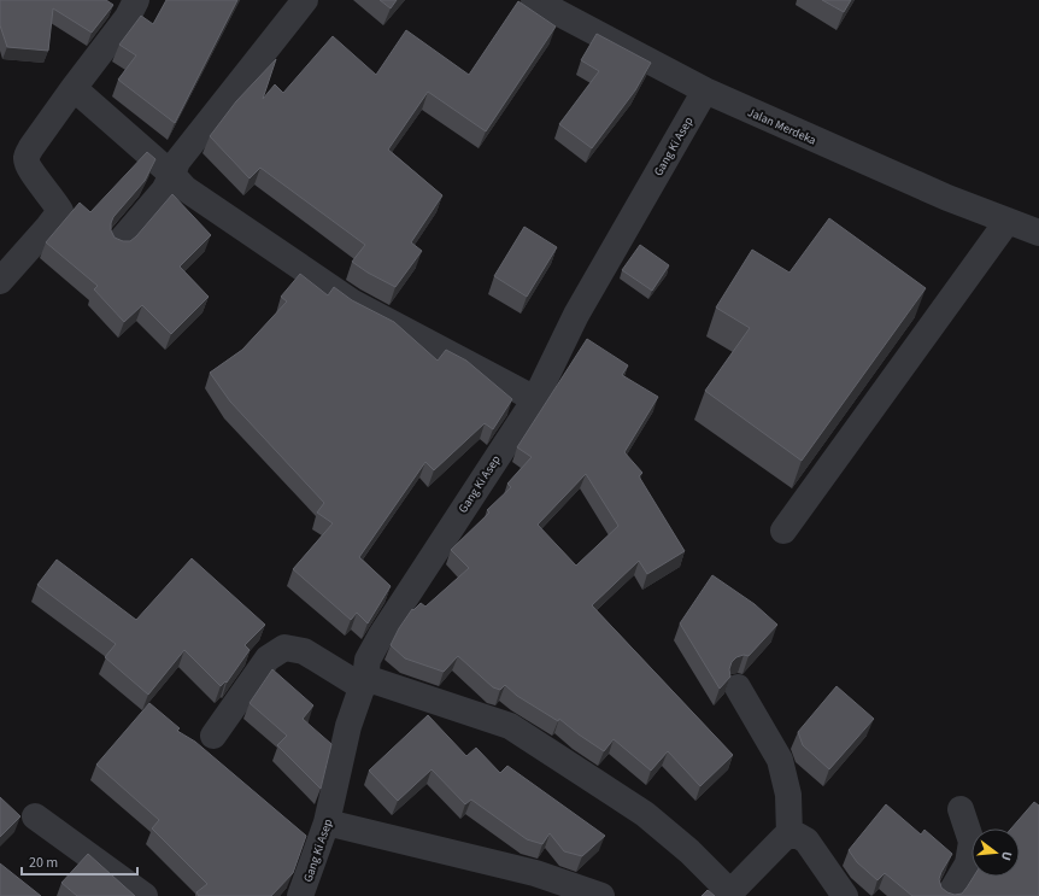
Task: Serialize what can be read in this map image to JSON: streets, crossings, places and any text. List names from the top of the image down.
{
  "streets": {
    "street": ["Jalan Merdeka", "Gang Ki Asep"]
  },
  "crossings": [
    ["Jalan Merdeka", "Gang Ki Asep"]
  ],
  "scale_bar": "20 m",
  "north": "right"
}
